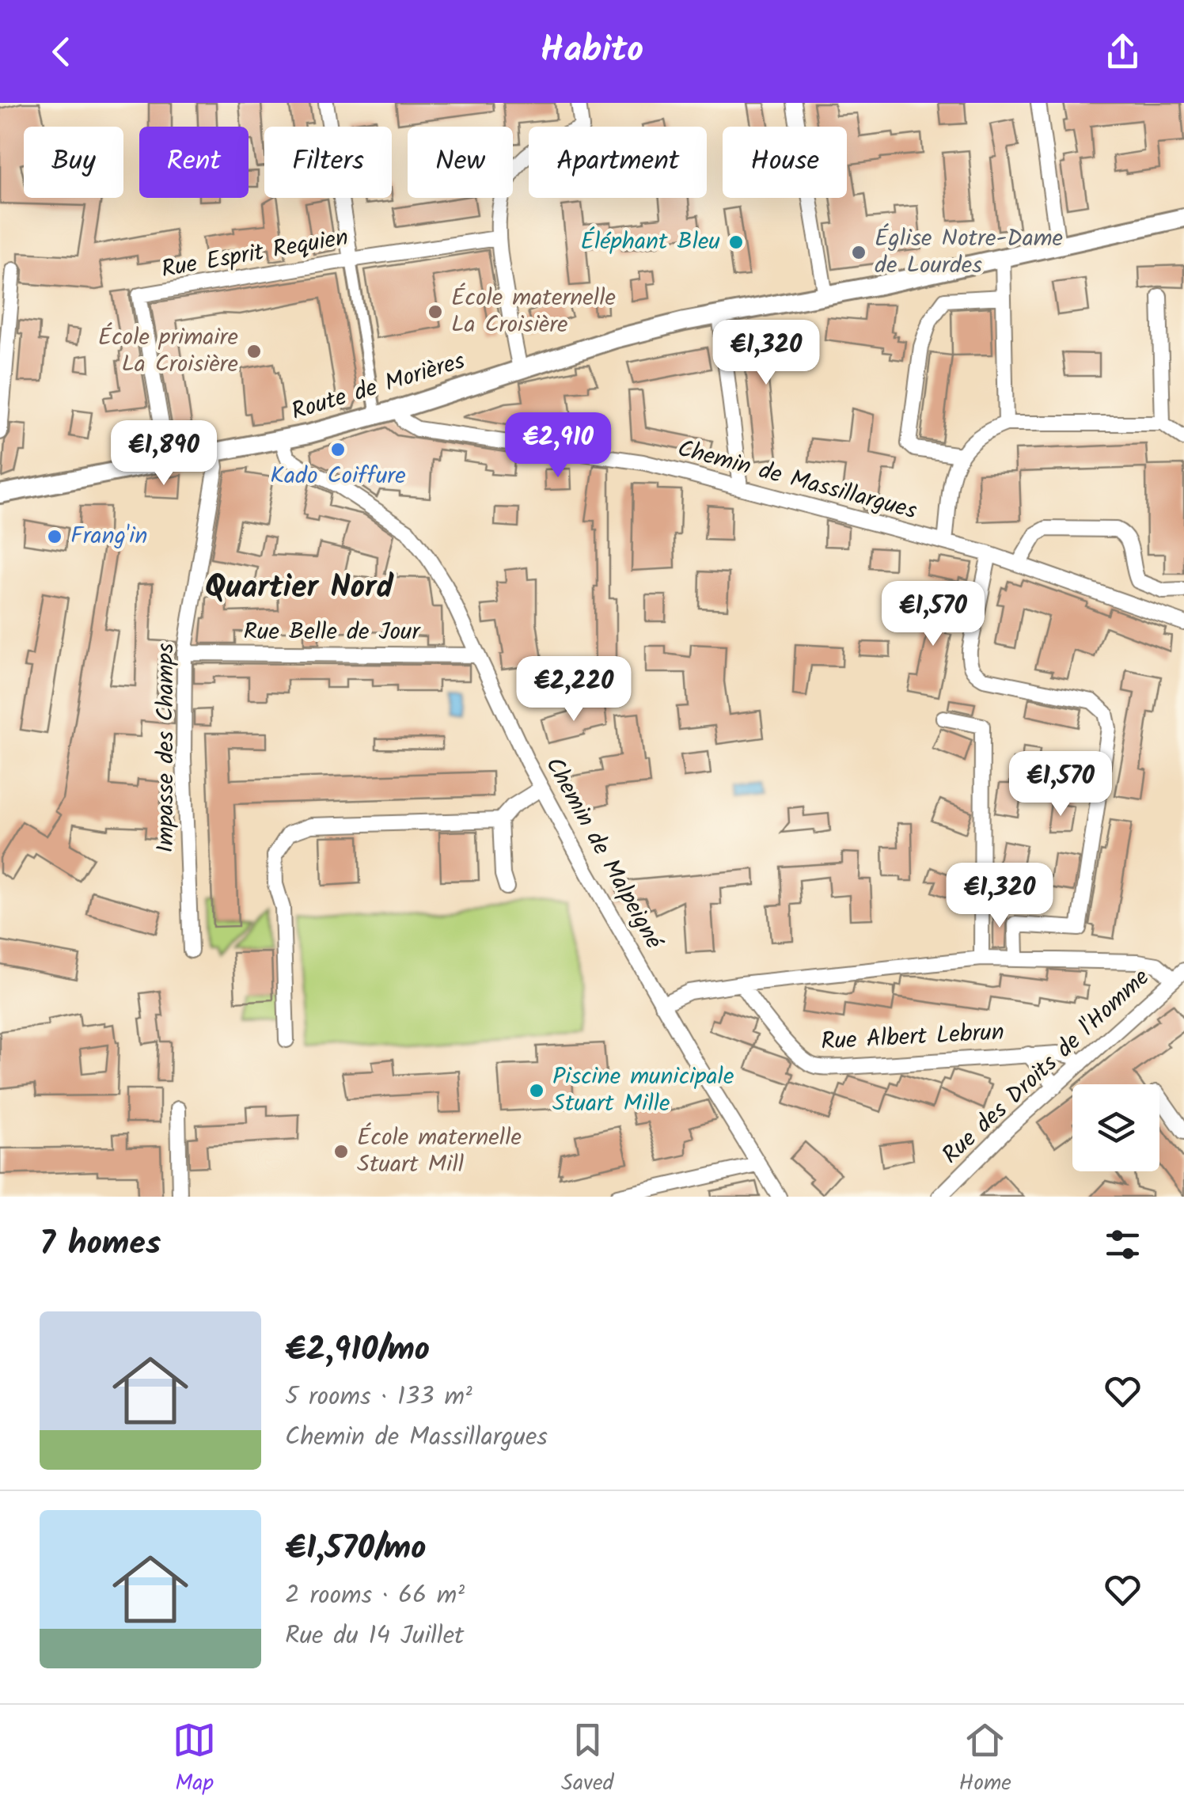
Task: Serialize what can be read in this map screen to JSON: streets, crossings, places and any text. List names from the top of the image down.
{
  "streets": {
    "main road": ["Route de Morières"],
    "street": [
      "Rue Esprit Requien",
      "Chemin de Massillargues",
      "Rue Belle de Jour",
      "Impasse des Champs",
      "Chemin de Malpeigné",
      "Rue Albert Lebrun",
      "Rue des Droits de l'Homme"
    ]
  },
  "crossings": [
    ["Rue Esprit Requien", "Route de Morières"],
    ["Route de Morières", "Chemin de Massillargues"],
    ["Route de Morières", "Impasse des Champs"],
    ["Route de Morières", "Chemin de Malpeigné"],
    ["Rue Belle de Jour", "Impasse des Champs"],
    ["Rue Belle de Jour", "Chemin de Malpeigné"],
    ["Rue Albert Lebrun", "Rue des Droits de l'Homme"]
  ],
  "districts": ["Quartier Nord"],
  "places": [
    "Éléphant Bleu",
    "Église Notre-Dame de Lourdes",
    "École maternelle La Croisière",
    "École primaire La Croisière",
    "Kado Coiffure",
    "Frang'in",
    "Piscine municipale Stuart Mille",
    "École maternelle Stuart Mill"
  ],
  "page": {
    "header": "Habito",
    "chip": [
      "Buy",
      "Rent",
      "Filters",
      "New",
      "Apartment",
      "House"
    ],
    "price": [
      "€1,320",
      "€2,910",
      "€1,890",
      "€1,570",
      "€2,220",
      "€1,570",
      "€1,320"
    ],
    "heading": "7 homes",
    "list": [
      {
        "name": "€2,910/mo",
        "note": "5 rooms · 133 m² · Chemin de Massillargues"
      },
      {
        "name": "€1,570/mo",
        "note": "2 rooms · 66 m² · Rue du 14 Juillet"
      }
    ],
    "tabs": ["Map", "Saved", "Home"]
  }
}
